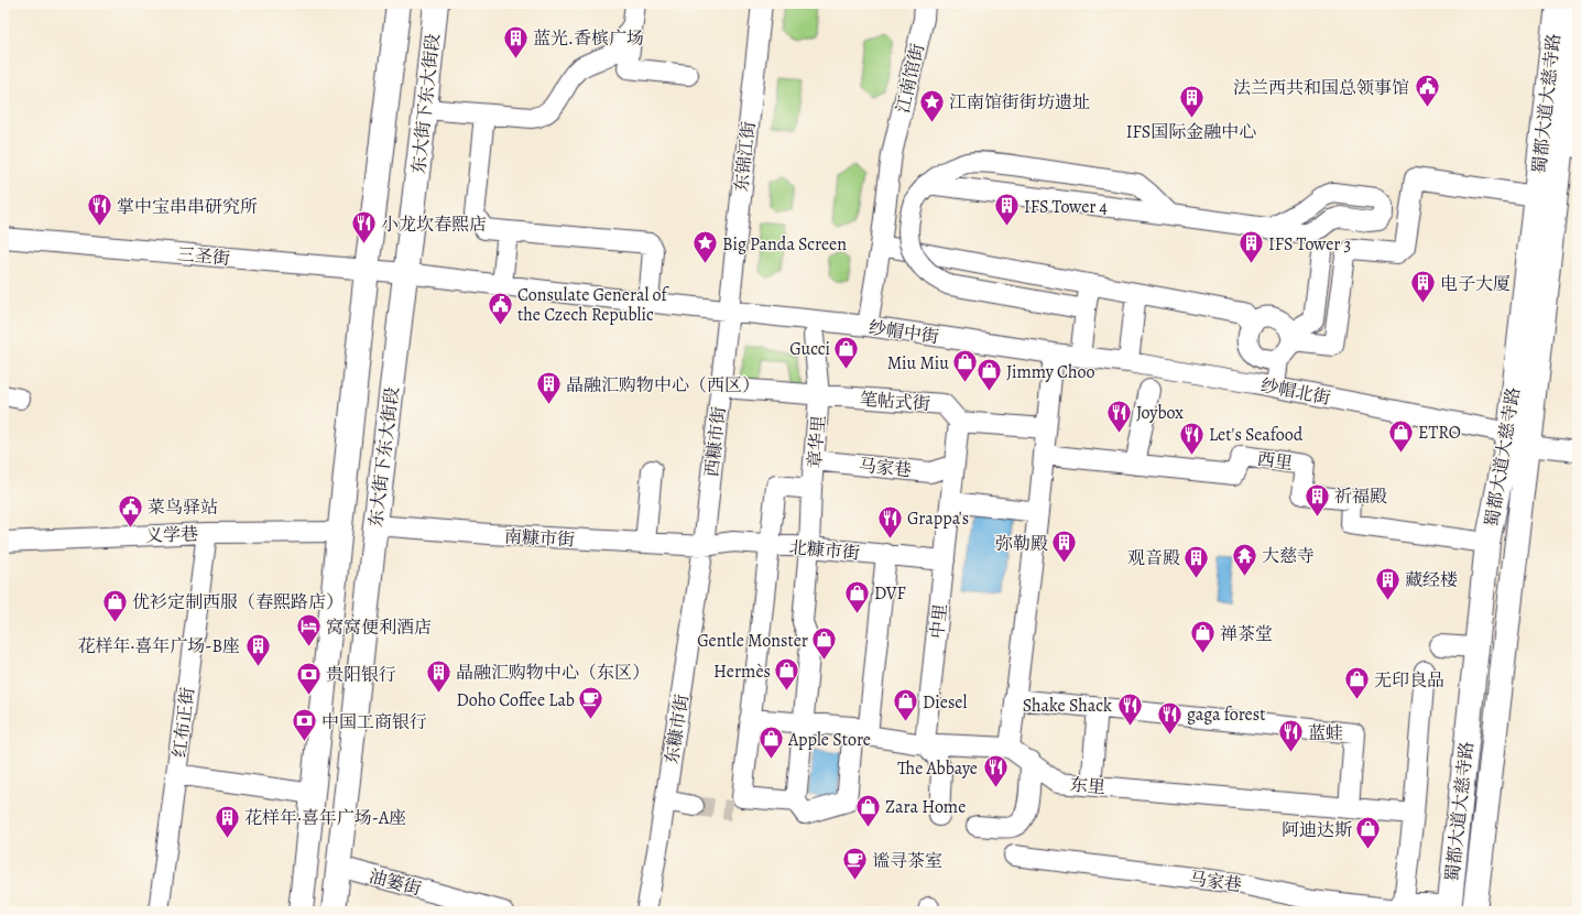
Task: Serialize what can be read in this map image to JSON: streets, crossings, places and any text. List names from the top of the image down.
{
  "streets": {
    "main road": ["东大街下东大街段", "蜀都大道大慈寺路"],
    "street": [
      "江南馆街",
      "东锦江街",
      "三圣街",
      "纱帽中街",
      "纱帽北街",
      "笔帖式街",
      "西糠市街",
      "章华里",
      "西里",
      "马家巷",
      "义学巷",
      "南糠市街",
      "北糠市街",
      "中里",
      "红布正街",
      "东糠市街",
      "东里",
      "油篓街"
    ]
  },
  "crossings": [
    ["江南馆街", "纱帽中街"],
    ["东大街下东大街段", "三圣街"],
    ["东大街下东大街段", "义学巷"],
    ["东大街下东大街段", "南糠市街"],
    ["东大街下东大街段", "油篓街"],
    ["蜀都大道大慈寺路", "纱帽北街"],
    ["蜀都大道大慈寺路", "西里"],
    ["东锦江街", "纱帽中街"],
    ["东锦江街", "西糠市街"],
    ["三圣街", "纱帽中街"],
    ["纱帽中街", "纱帽北街"],
    ["纱帽中街", "西糠市街"],
    ["笔帖式街", "章华里"],
    ["笔帖式街", "中里"],
    ["西糠市街", "南糠市街"],
    ["西糠市街", "北糠市街"],
    ["西糠市街", "东糠市街"],
    ["章华里", "马家巷"],
    ["章华里", "北糠市街"],
    ["章华里", "东里"],
    ["马家巷", "中里"],
    ["义学巷", "红布正街"],
    ["南糠市街", "北糠市街"],
    ["南糠市街", "东糠市街"],
    ["北糠市街", "中里"],
    ["北糠市街", "东糠市街"],
    ["中里", "东里"]
  ],
  "places": {
    "building": [
      "蓝光.香槟广场",
      "IFS国际金融中心",
      "IFS Tower 4",
      "IFS Tower 3",
      "电子大厦",
      "晶融汇购物中心（西区）",
      "祈福殿",
      "弥勒殿",
      "观音殿",
      "藏经楼",
      "花样年·喜年广场-B座",
      "晶融汇购物中心（东区）",
      "花样年·喜年广场-A座"
    ],
    "public building": ["法兰西共和国总领事馆", "Consulate General of the Czech Republic", "菜鸟驿站"],
    "place": ["江南馆街街坊遗址", "Big Panda Screen"],
    "restaurant": [
      "掌中宝串串研究所",
      "小龙坎春熙店",
      "Joybox",
      "Let's Seafood",
      "Grappa's",
      "Shake Shack",
      "gaga forest",
      "蓝蛙",
      "The Abbaye"
    ],
    "shop": [
      "Gucci",
      "Miu Miu",
      "Jimmy Choo",
      "ETRO",
      "DVF",
      "优衫定制西服（春熙路店）",
      "禅茶堂",
      "Gentle Monster",
      "Hermès",
      "无印良品",
      "Diesel",
      "Apple Store",
      "Zara Home",
      "阿迪达斯"
    ],
    "temple": ["大慈寺"],
    "hotel": ["窝窝便利酒店"],
    "bank": ["贵阳银行", "中国工商银行"],
    "cafe": ["Doho Coffee Lab", "谧寻茶室"]
  }
}
